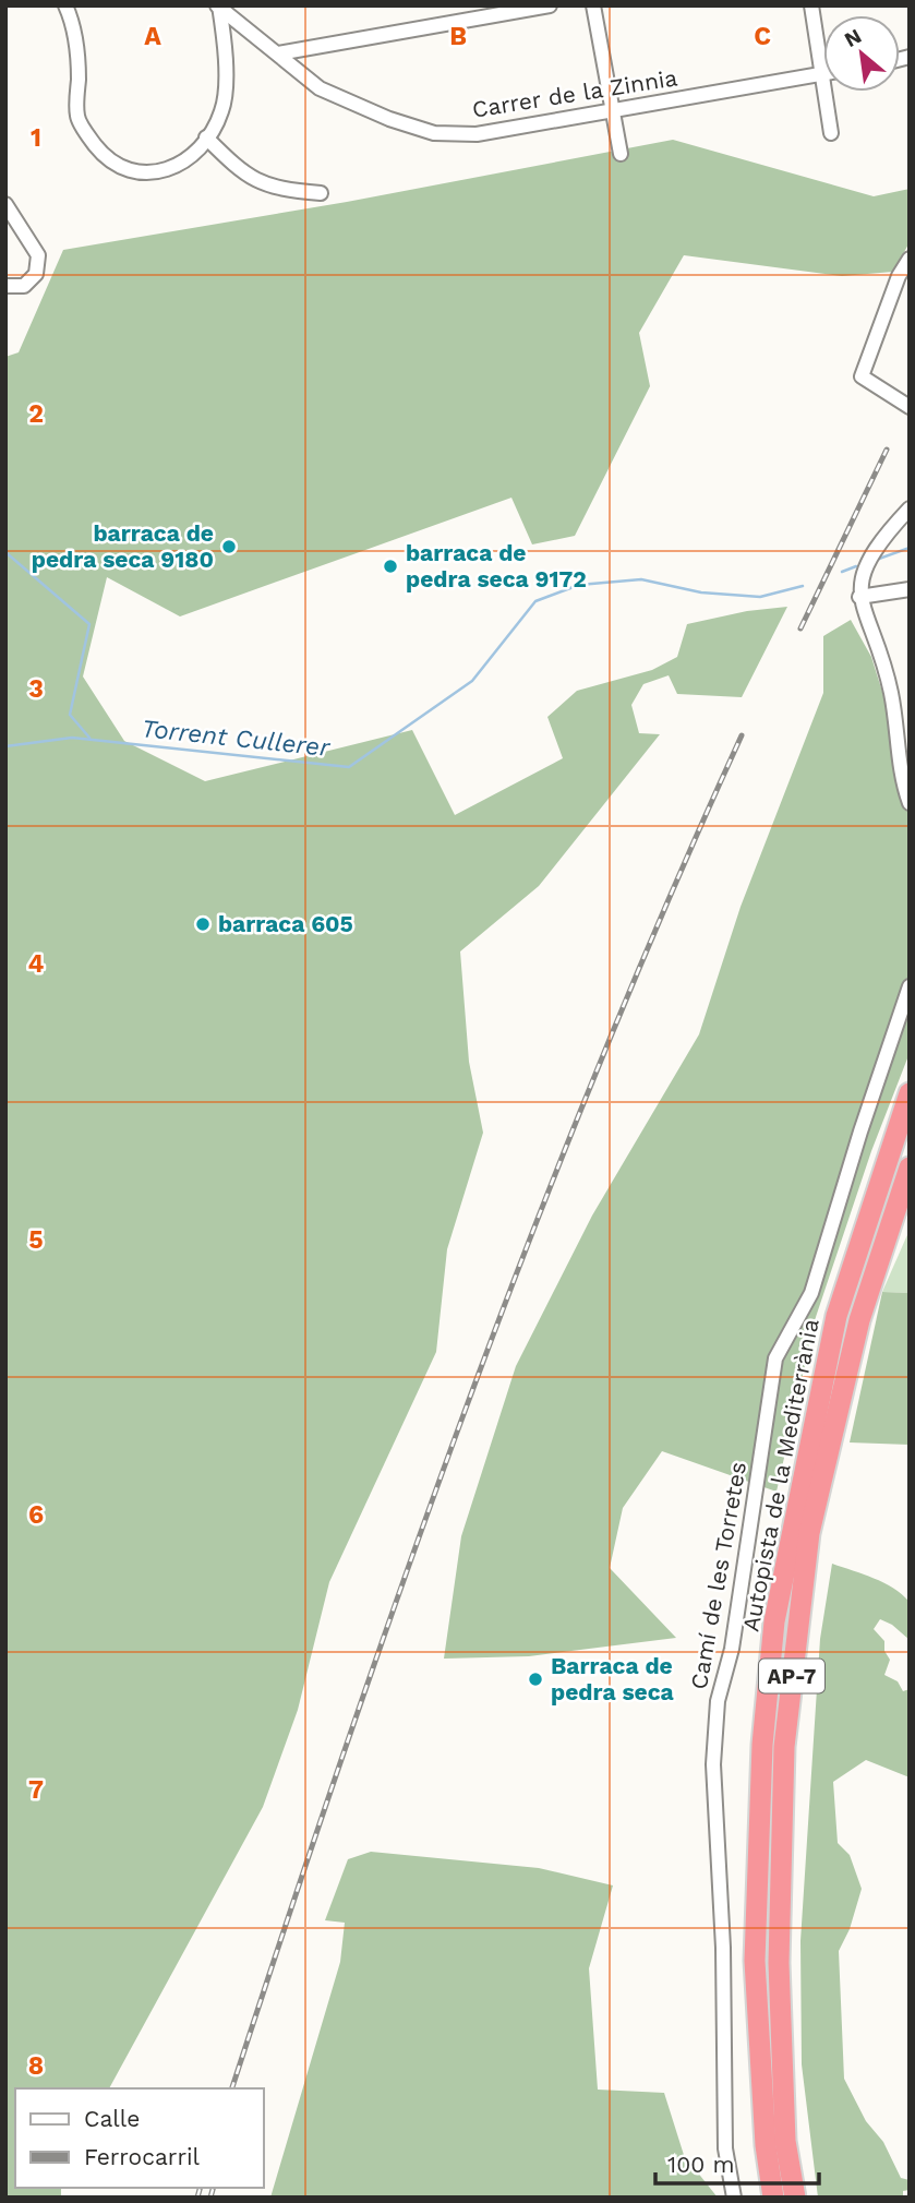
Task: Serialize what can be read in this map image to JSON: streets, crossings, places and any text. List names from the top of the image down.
{
  "streets": {
    "highway": ["Autopista de la Mediterrània", "AP-7"],
    "street": ["Carrer de la Zinnia", "Camí de les Torretes"]
  },
  "water": ["Torrent Cullerer"],
  "places": [
    "barraca de pedra seca 9180",
    "barraca de pedra seca 9172",
    "barraca 605",
    "Barraca de pedra seca"
  ],
  "legend": ["Calle", "Ferrocarril"],
  "scale_bar": "100 m",
  "north": "top left",
  "grid": {
    "columns": ["A", "B", "C"],
    "rows": [
      "1",
      "2",
      "3",
      "4",
      "5",
      "6",
      "7",
      "8"
    ]
  }
}
